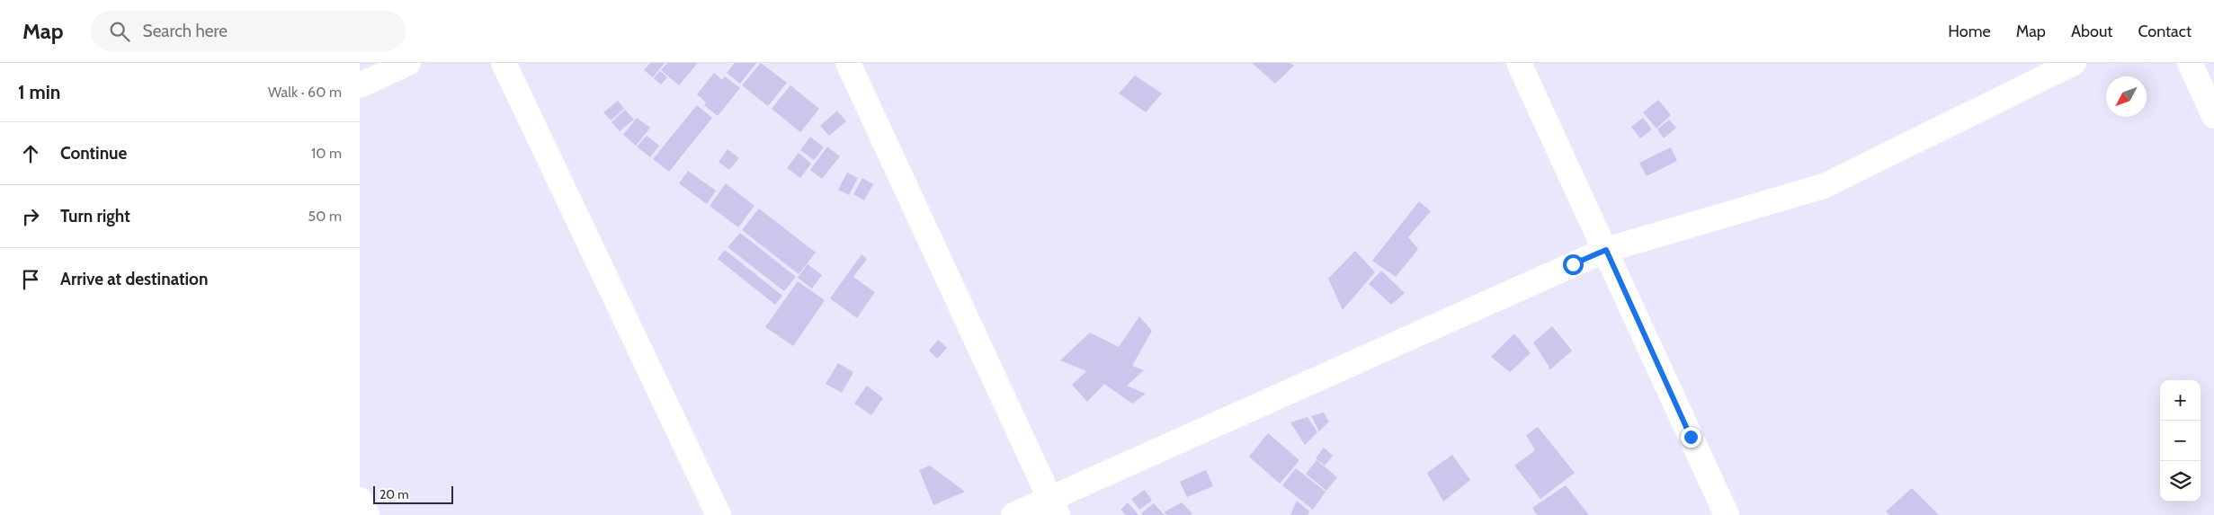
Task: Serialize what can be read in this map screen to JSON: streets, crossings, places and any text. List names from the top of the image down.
{
  "scale_bar": "20 m",
  "north": "bottom left",
  "page": {
    "header": "Map",
    "search": "Search here",
    "nav": [
      "Home",
      "Map",
      "About",
      "Contact"
    ],
    "heading": ["1 min", "Walk · 60 m"],
    "list": [
      ["Continue", "10 m"],
      ["Turn right", "50 m"],
      "Arrive at destination"
    ],
    "map_buttons": ["+", "−"],
    "scale": "20 m"
  }
}
